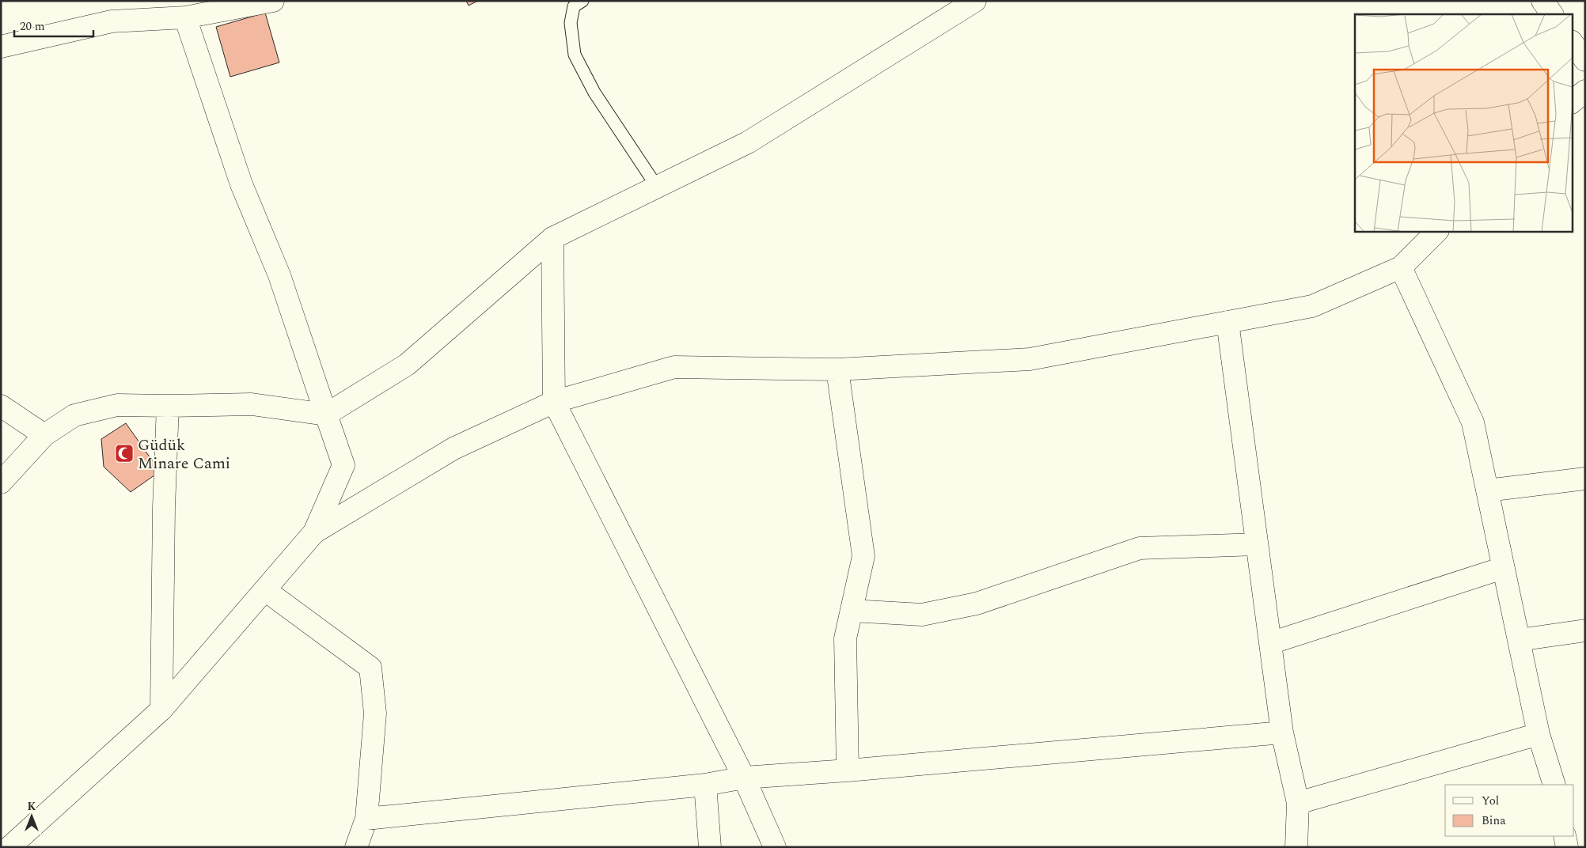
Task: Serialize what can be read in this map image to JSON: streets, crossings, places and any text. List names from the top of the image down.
{
  "places": {
    "mosque": ["Güdük Minare Cami"]
  },
  "legend": ["Yol", "Bina"],
  "scale_bar": "20 m",
  "north": "top"
}
